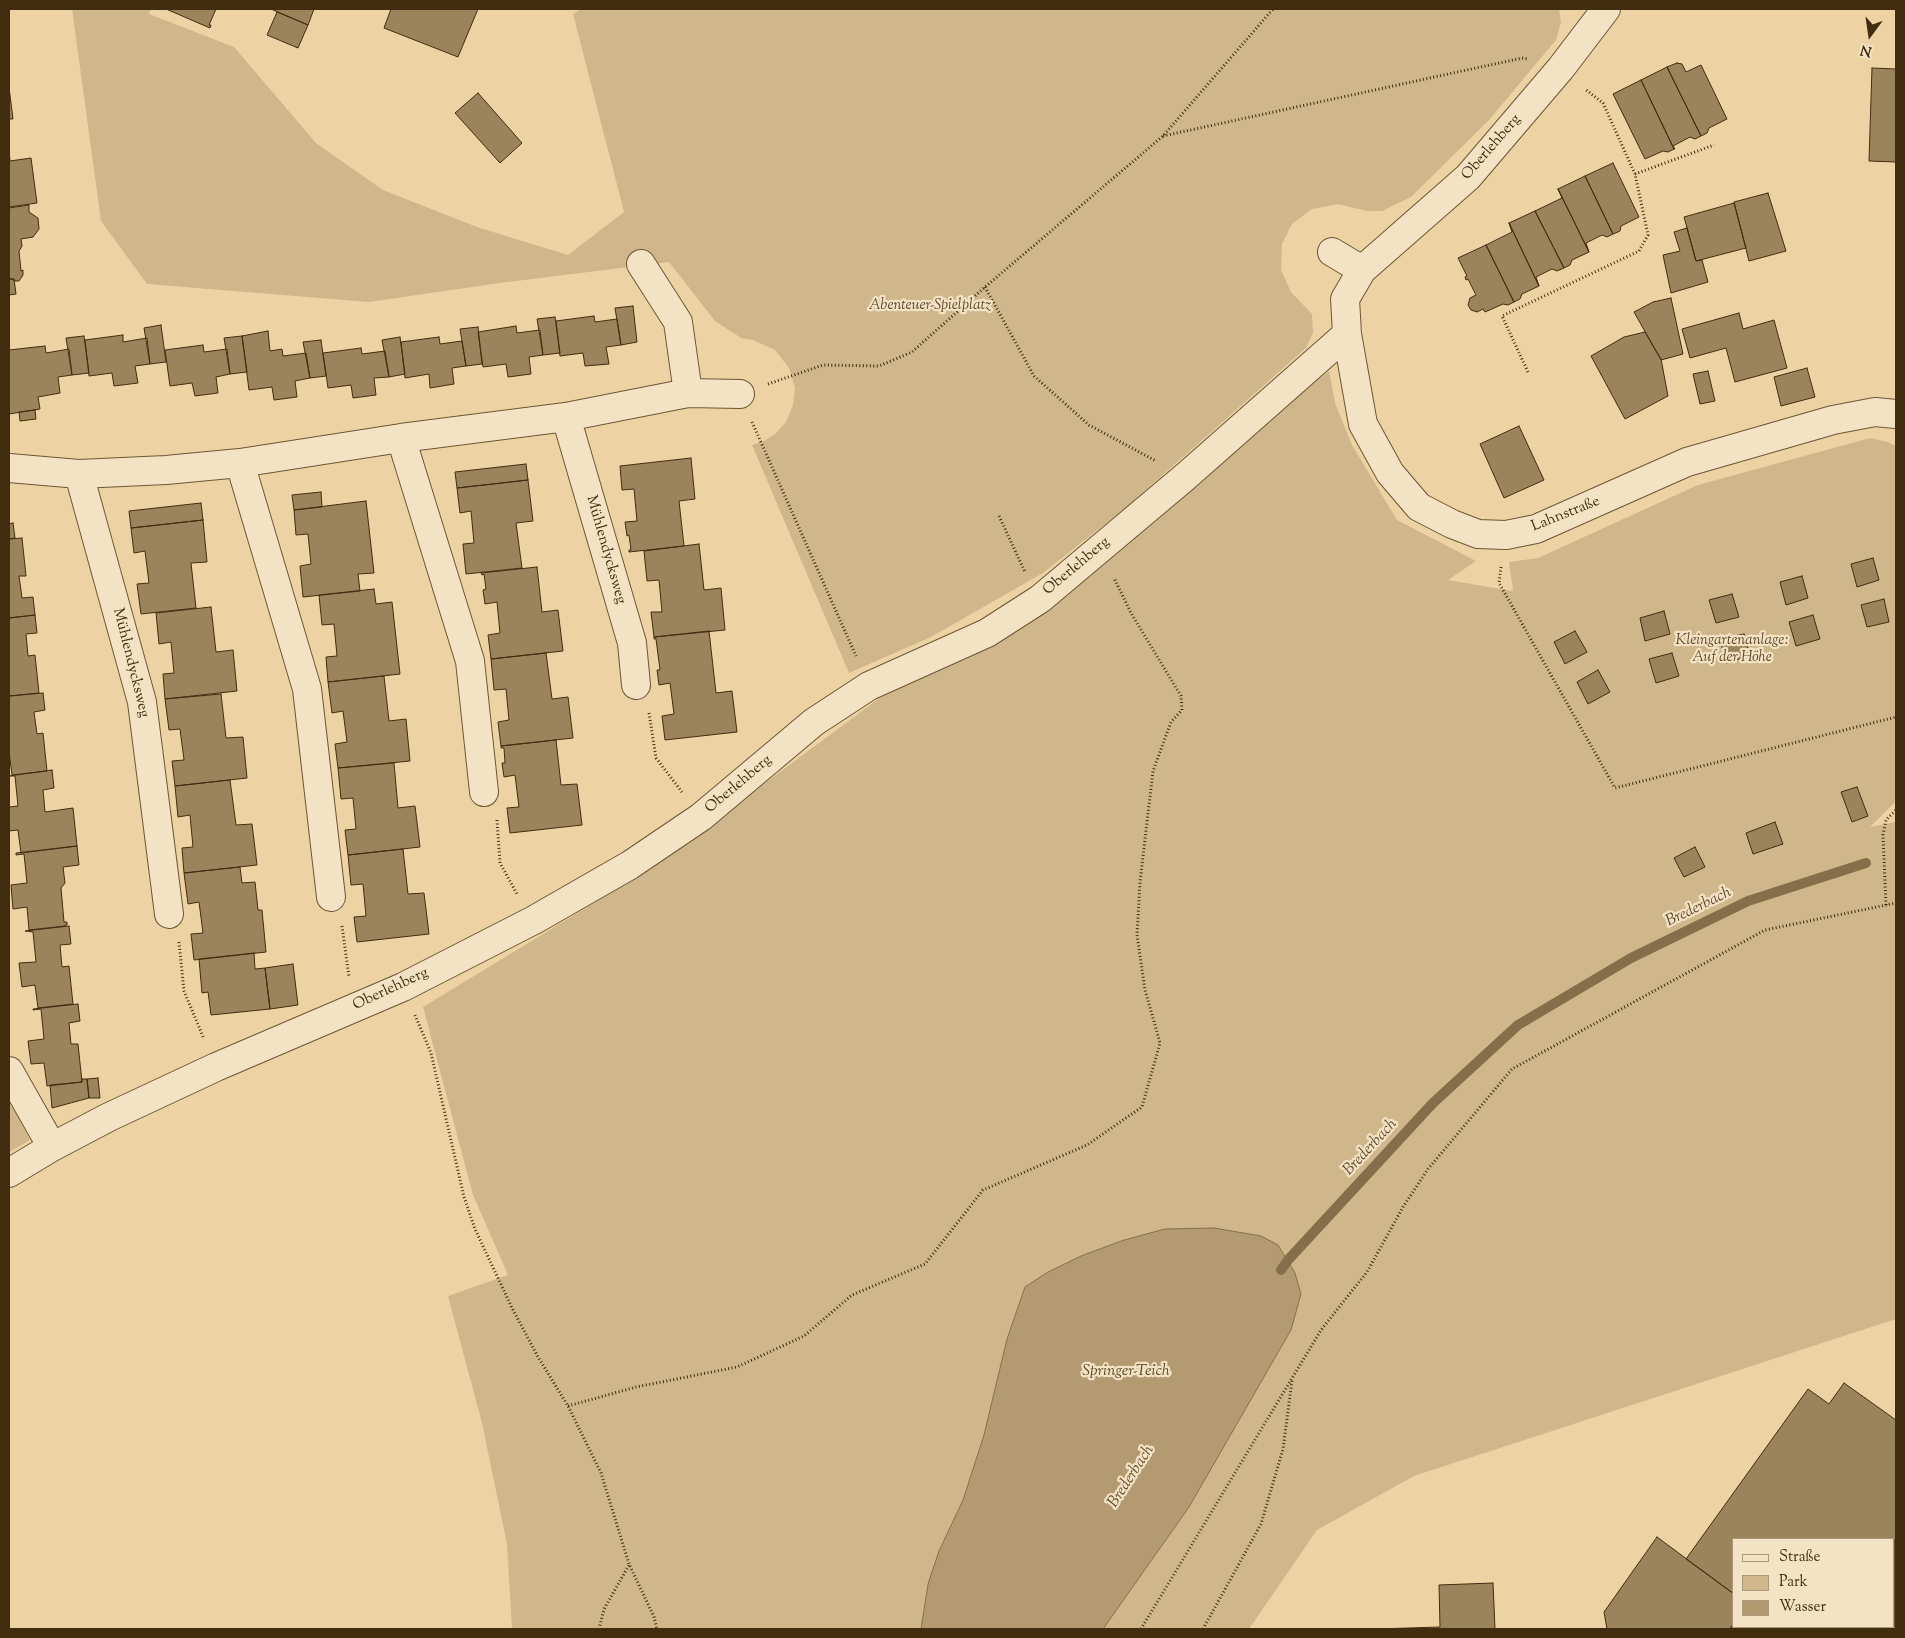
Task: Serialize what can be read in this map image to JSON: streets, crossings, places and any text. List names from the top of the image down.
{
  "streets": {
    "street": ["Oberlehberg", "Lahnstraße", "Mühlendycksweg"]
  },
  "crossings": [
    ["Oberlehberg", "Lahnstraße"]
  ],
  "water": ["Brederbach", "Springer-Teich"],
  "parks": ["Abenteuer-Spielplatz", "Kleingartenanlage: Auf der Höhe"],
  "legend": ["Straße", "Park", "Wasser"],
  "north": "bottom"
}
